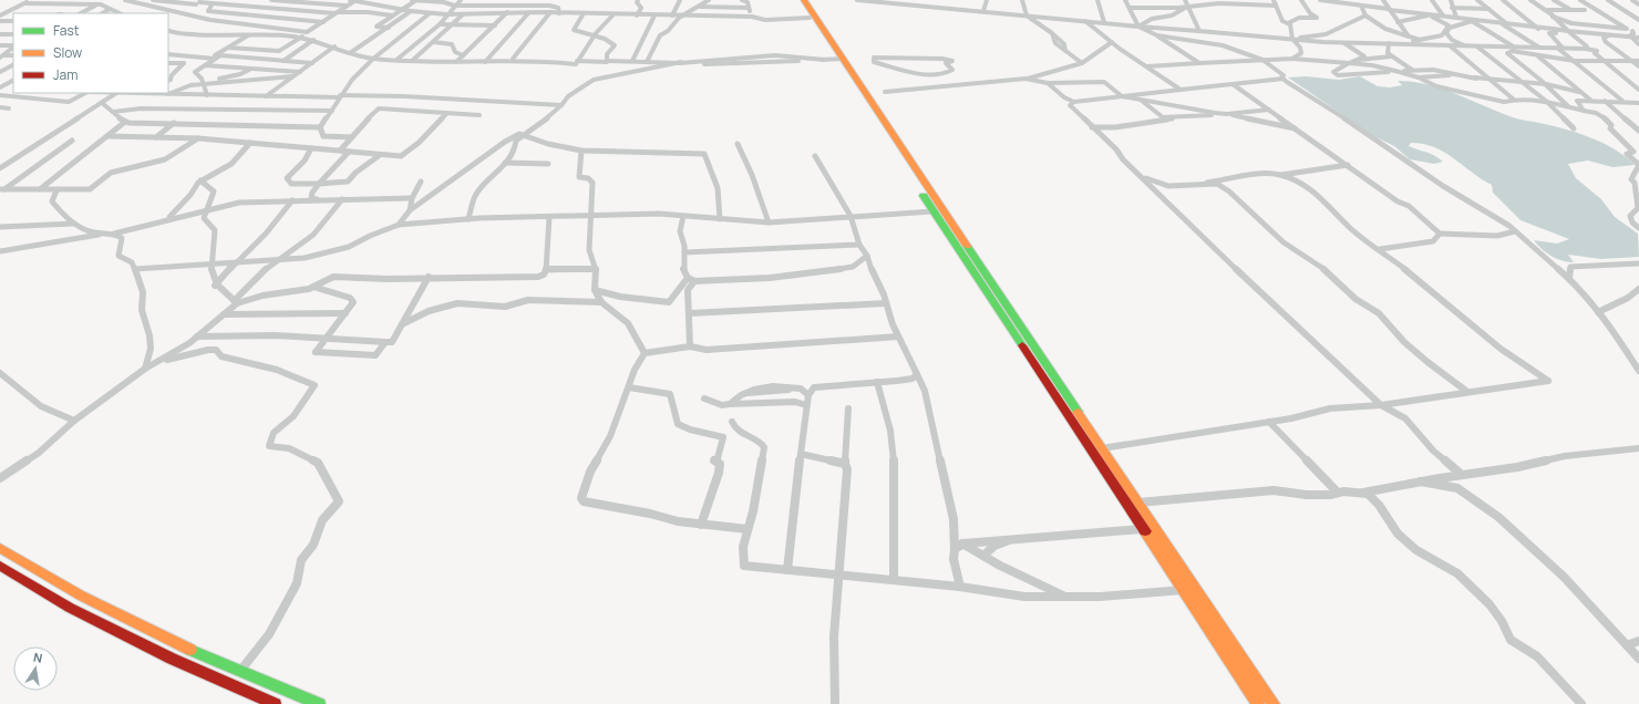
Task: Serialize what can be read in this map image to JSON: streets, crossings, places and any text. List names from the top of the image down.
{
  "legend": ["Fast", "Slow", "Jam"],
  "north": "top"
}
